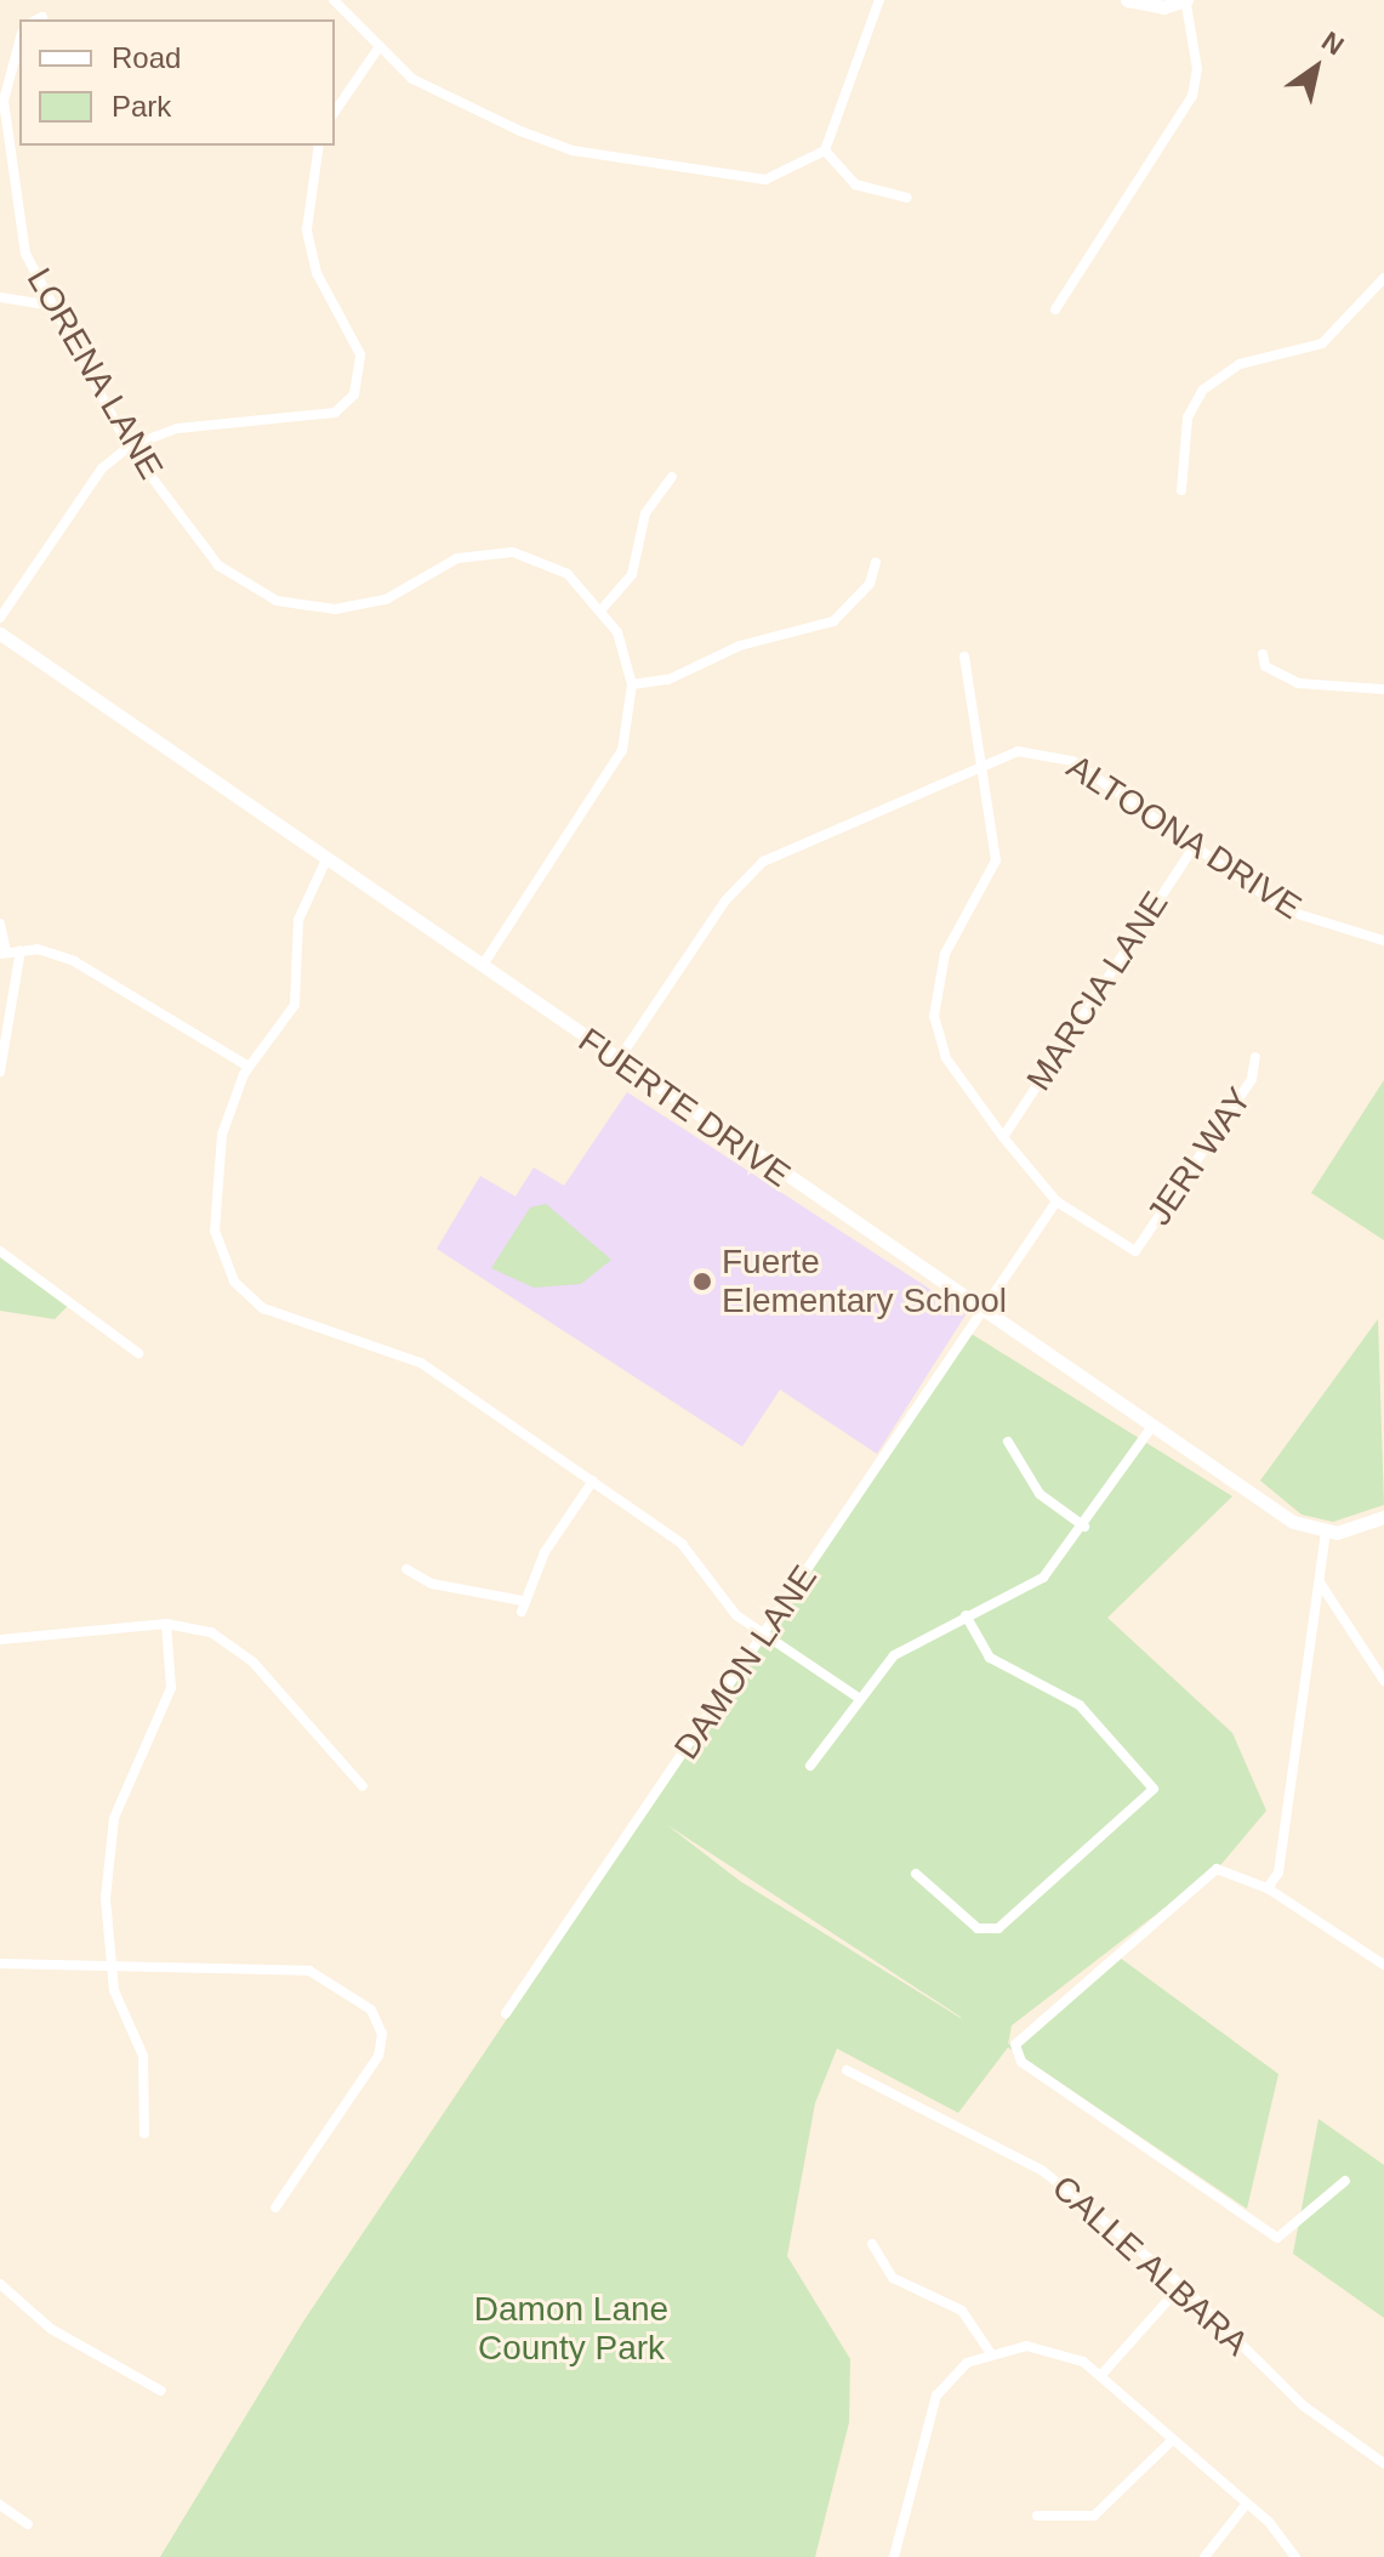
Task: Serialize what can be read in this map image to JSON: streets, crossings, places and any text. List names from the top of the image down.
{
  "streets": {
    "street": [
      "LORENA LANE",
      "ALTOONA DRIVE",
      "MARCIA LANE",
      "FUERTE DRIVE",
      "JERI WAY",
      "DAMON LANE",
      "CALLE ALBARA"
    ]
  },
  "crossings": [
    ["ALTOONA DRIVE", "MARCIA LANE"],
    ["ALTOONA DRIVE", "FUERTE DRIVE"],
    ["FUERTE DRIVE", "DAMON LANE"]
  ],
  "parks": ["Damon Lane County Park"],
  "places": ["Fuerte Elementary School"],
  "legend": ["Road", "Park"],
  "north": "top right"
}
